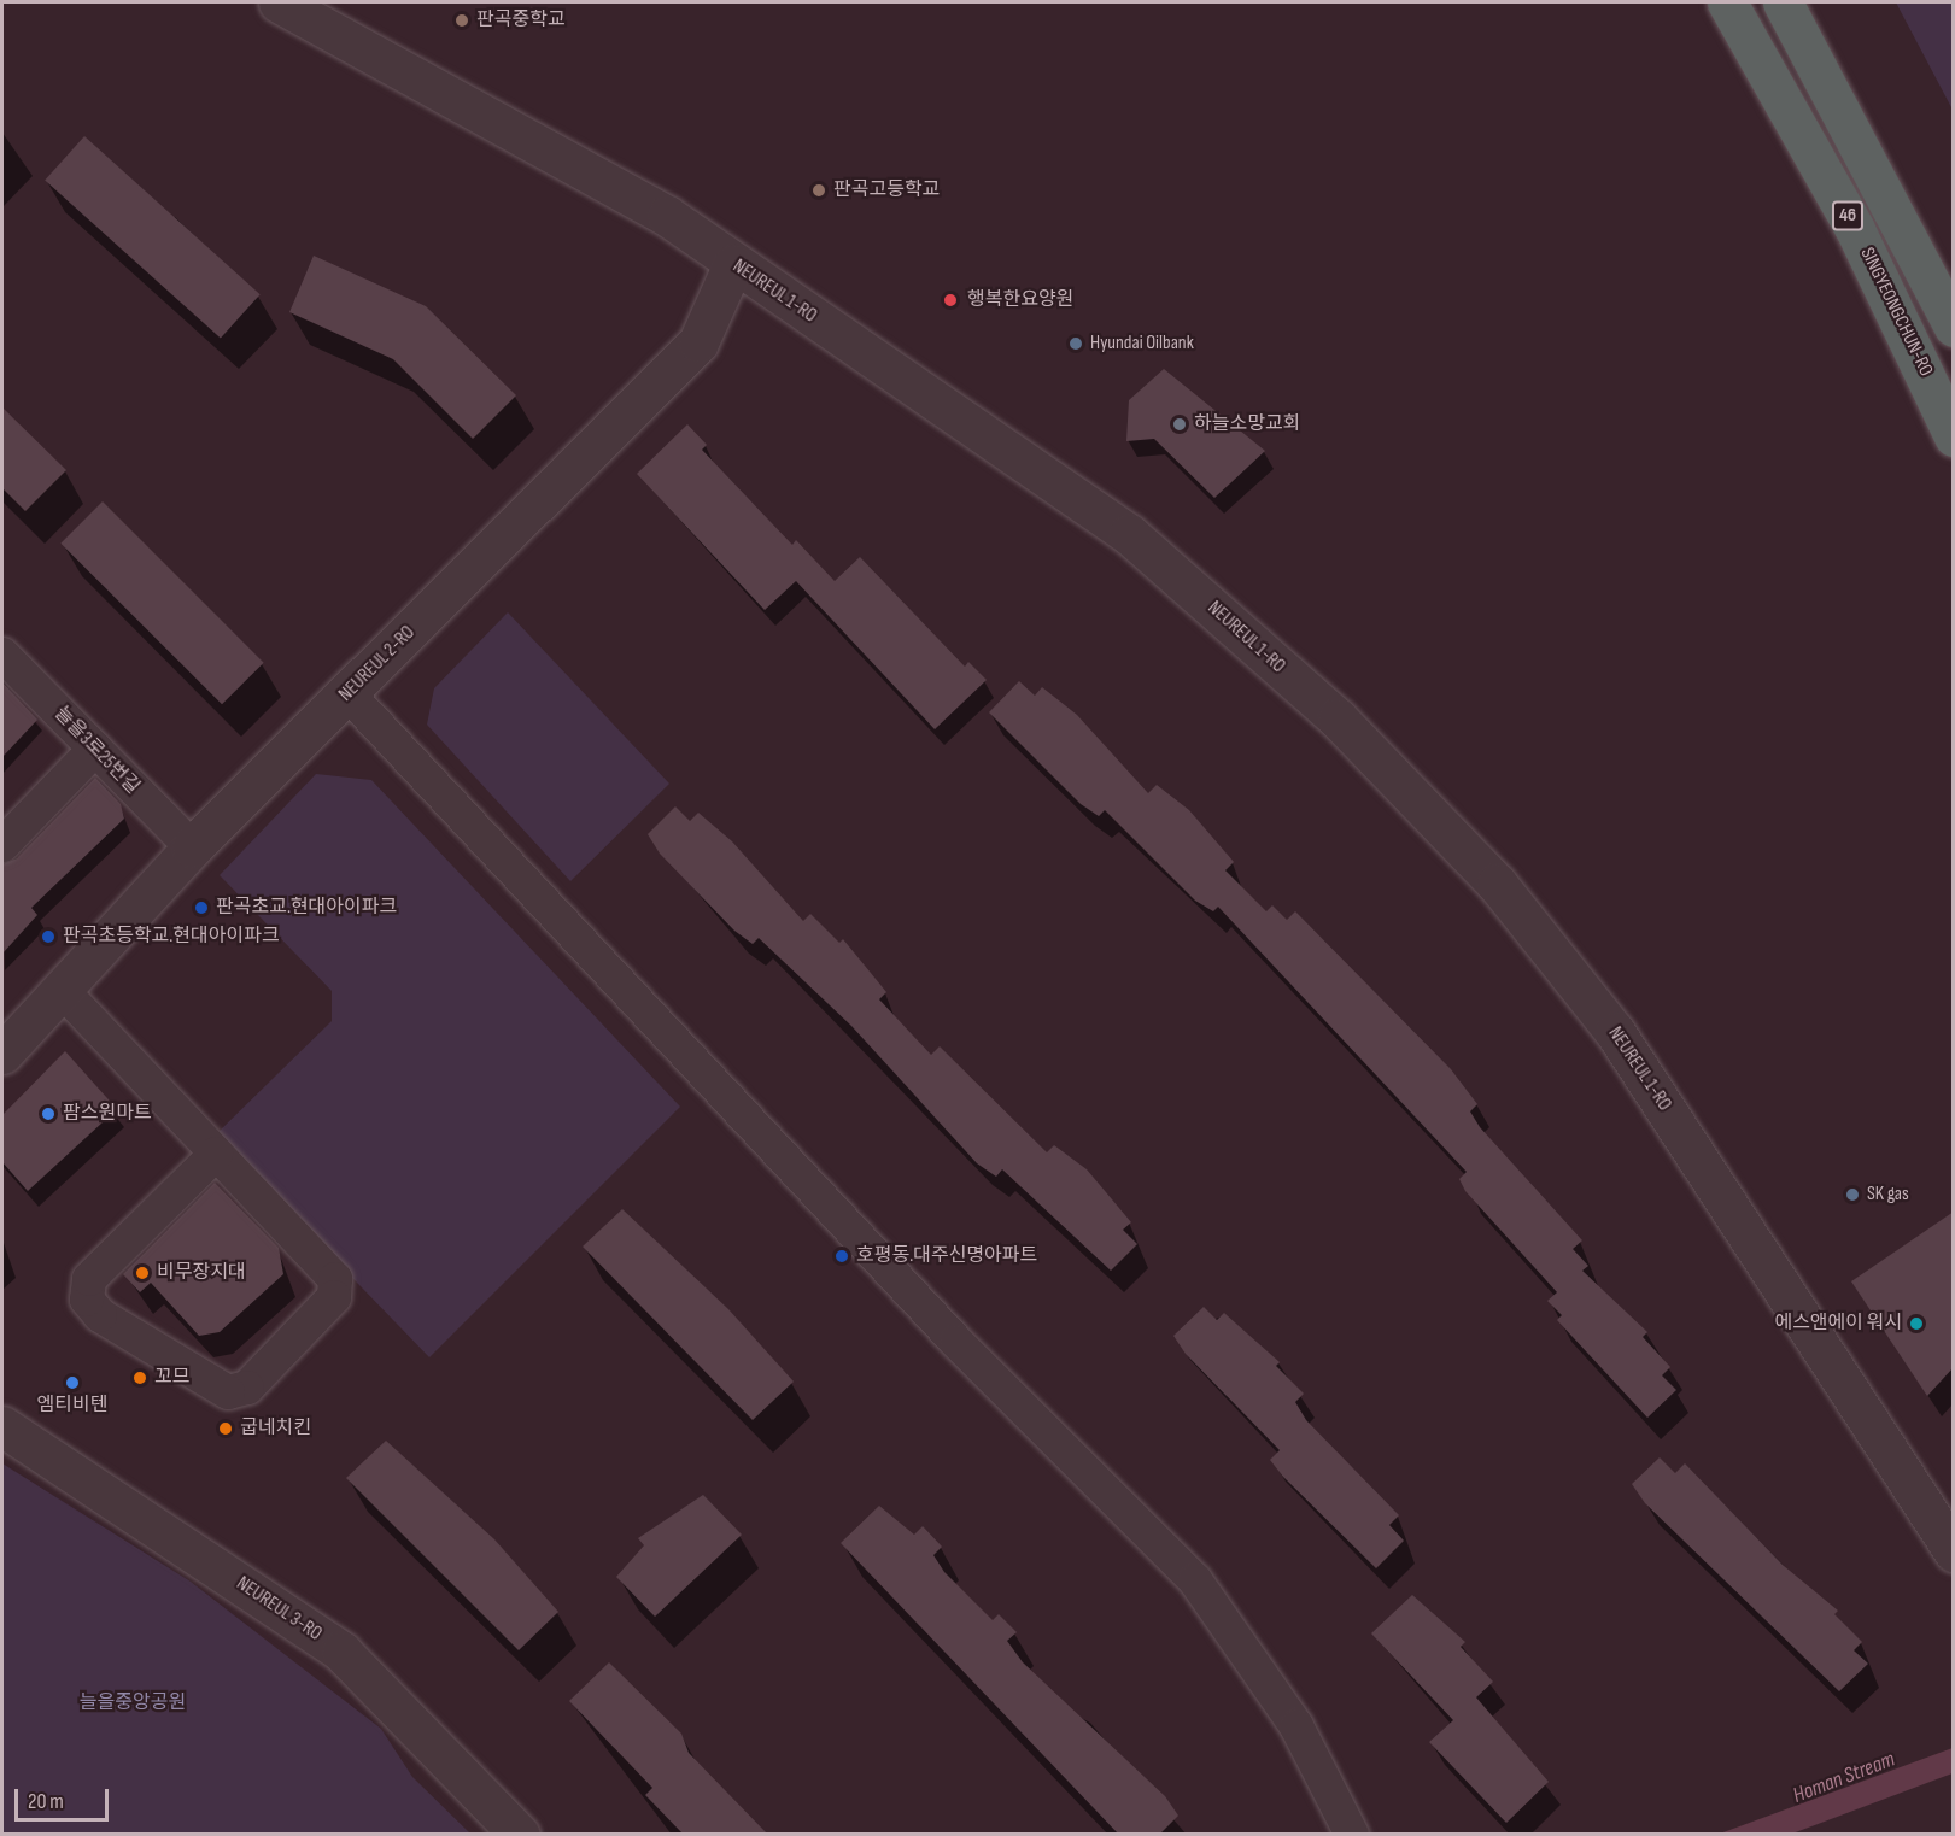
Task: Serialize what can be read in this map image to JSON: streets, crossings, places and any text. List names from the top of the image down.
{
  "streets": {
    "highway": ["46", "SINGYEONGCHUN-RO"],
    "street": [
      "NEUREUL 1-RO",
      "NEUREUL 2-RO",
      "늘을3로25번길",
      "NEUREUL 3-RO"
    ]
  },
  "crossings": [
    ["NEUREUL 1-RO", "NEUREUL 2-RO"],
    ["NEUREUL 2-RO", "늘을3로25번길"]
  ],
  "water": ["Homan Stream"],
  "parks": ["늘을중앙공원"],
  "places": [
    "판곡중학교",
    "판곡고등학교",
    "행복한요양원",
    "Hyundai Oilbank",
    "하늘소망교회",
    "판곡초교.현대아이파크",
    "판곡초등학교.현대아이파크",
    "팜스원마트",
    "SK gas",
    "호평동.대주신명아파트",
    "비무장지대",
    "에스앤에이 워시",
    "꼬므",
    "엠티비텐",
    "굽네치킨"
  ],
  "scale_bar": "20 m"
}
